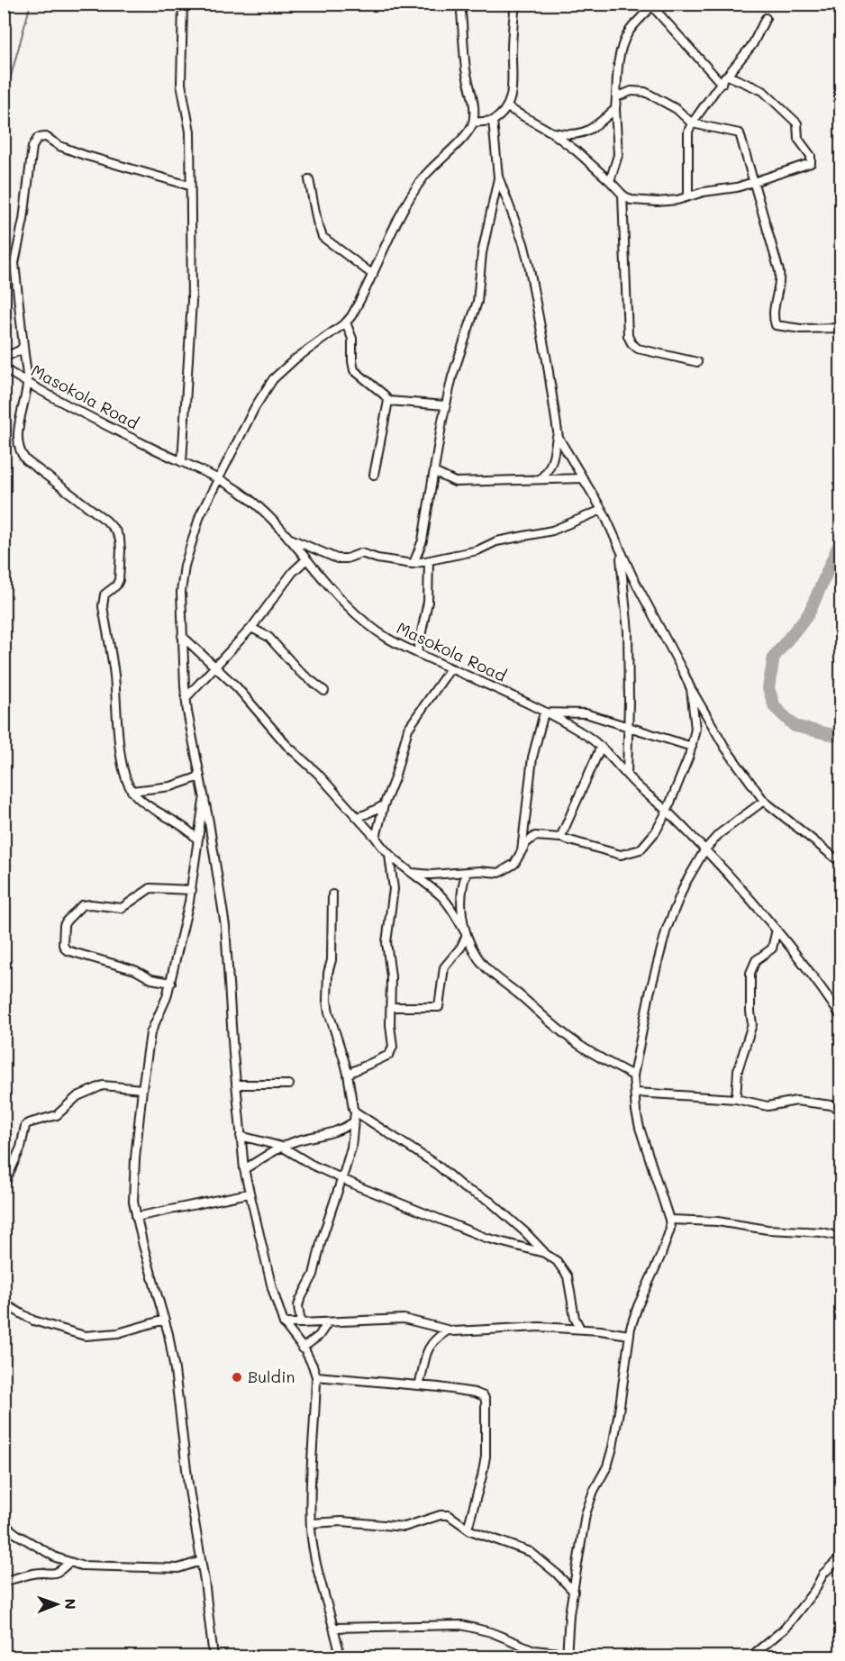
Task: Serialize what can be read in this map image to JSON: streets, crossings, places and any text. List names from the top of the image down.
{
  "streets": {
    "street": ["Masokola Road"]
  },
  "places": ["Buldin"],
  "north": "right"
}
